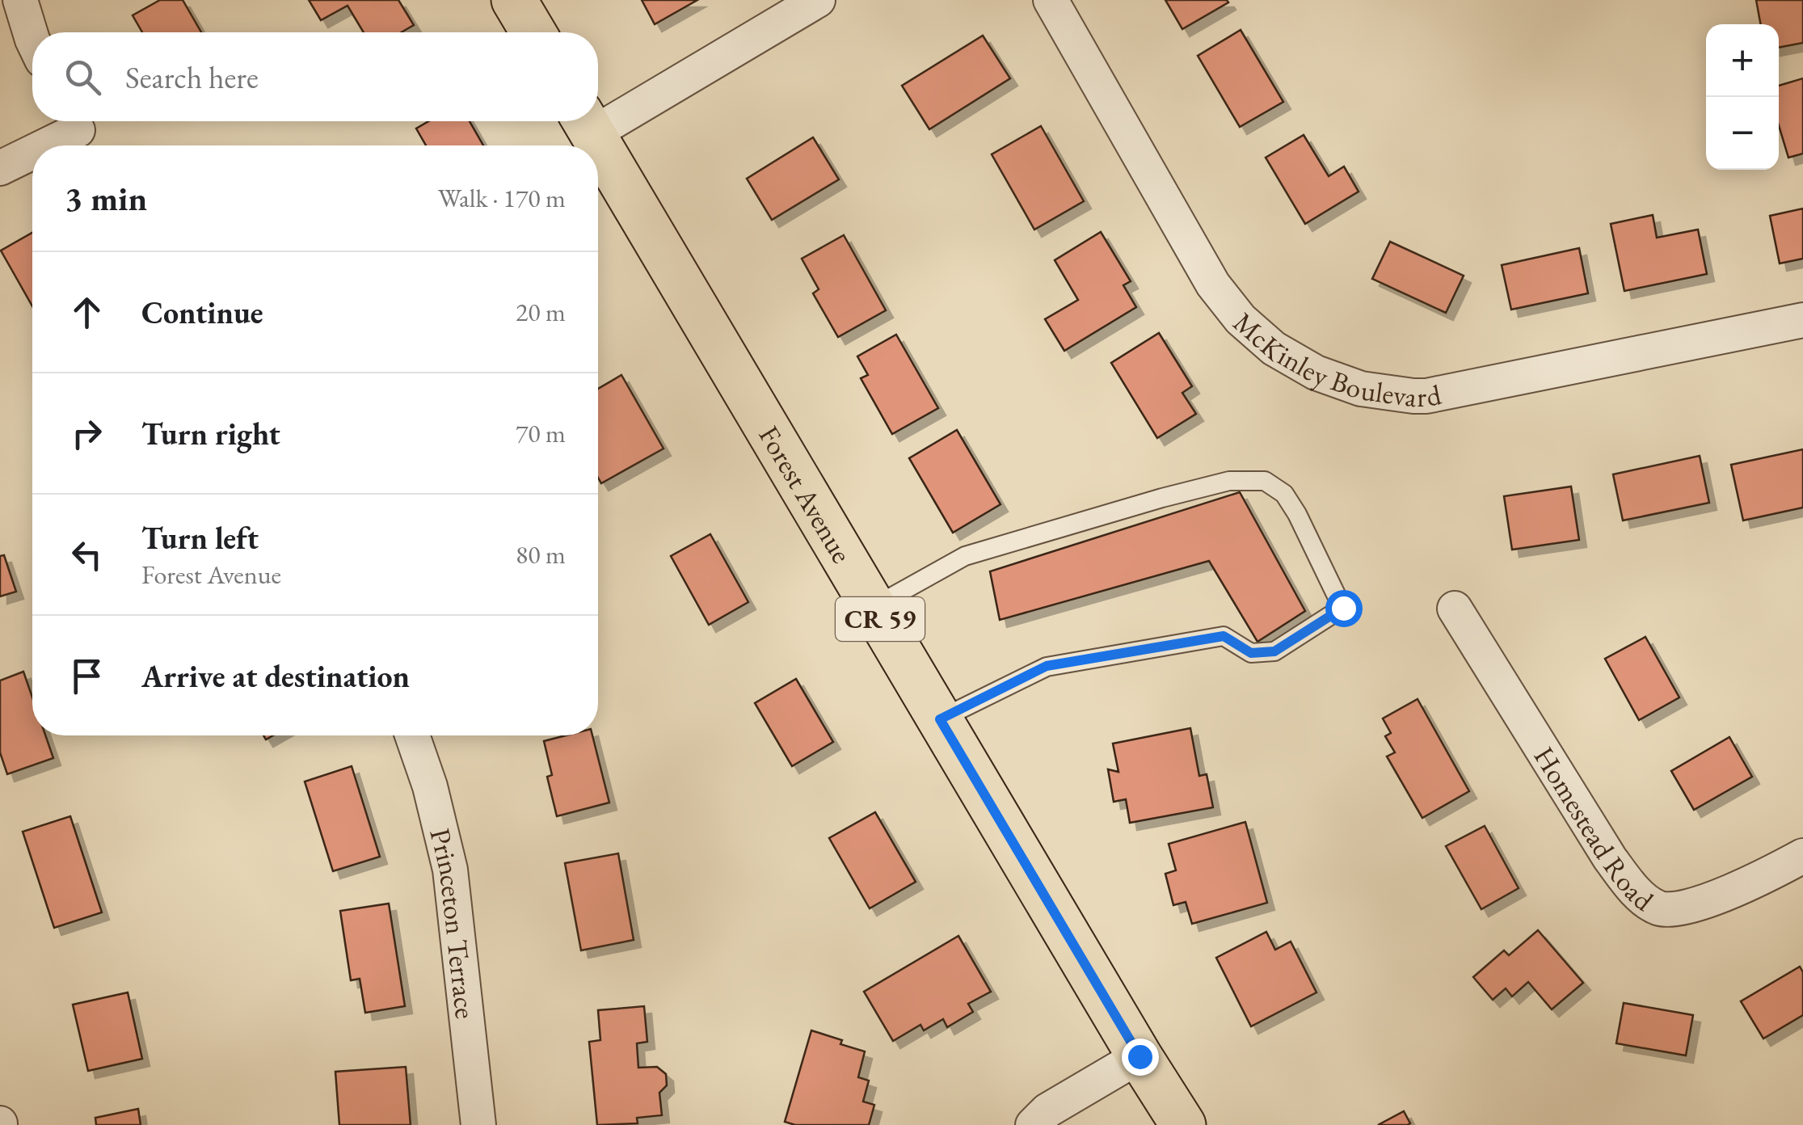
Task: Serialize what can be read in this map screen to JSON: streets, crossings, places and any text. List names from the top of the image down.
{
  "streets": {
    "main road": ["Forest Avenue", "CR 59"],
    "street": ["McKinley Boulevard", "Homestead Road", "Princeton Terrace"]
  },
  "page": {
    "map_buttons": ["+", "−"],
    "search": "Search here",
    "heading": ["3 min", "Walk · 170 m"],
    "list": [
      ["Continue", "20 m"],
      ["Turn right", "70 m"],
      ["Turn left", "Forest Avenue", "80 m"],
      "Arrive at destination"
    ]
  }
}
